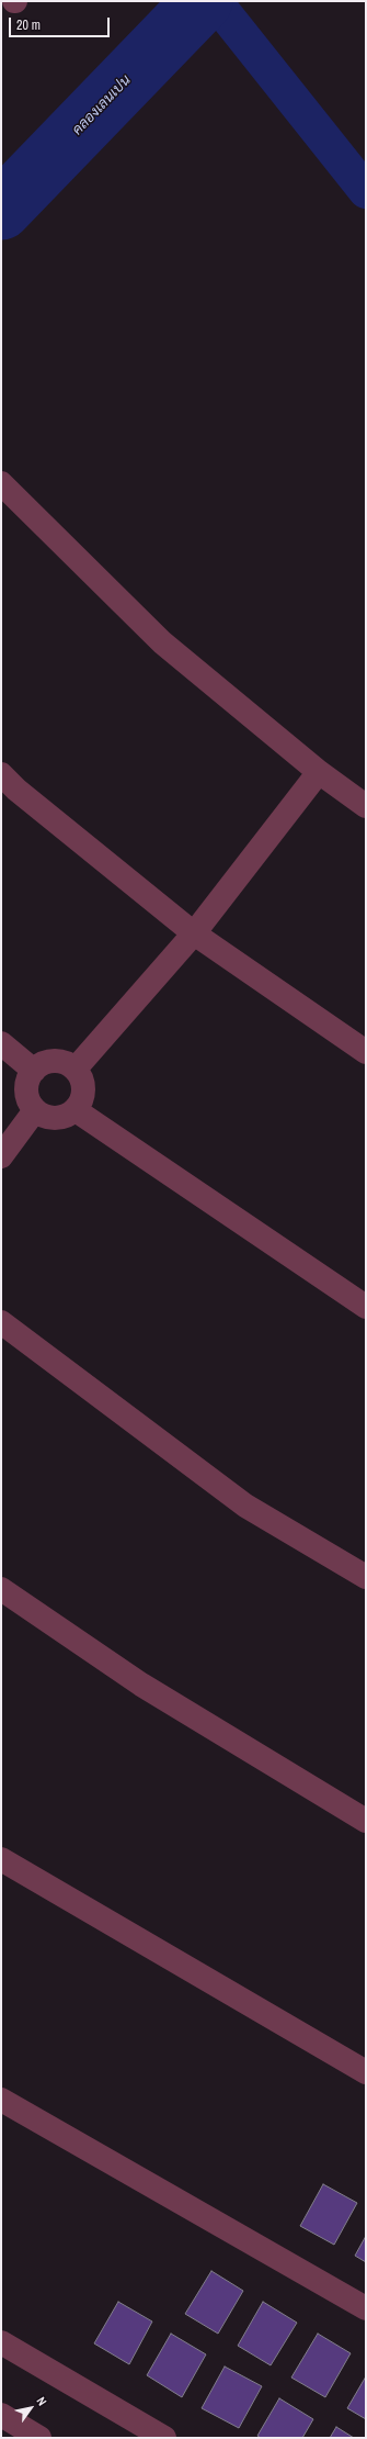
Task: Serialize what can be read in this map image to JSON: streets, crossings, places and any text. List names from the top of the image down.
{
  "water": ["คลองเลนเปน"],
  "scale_bar": "20 m",
  "north": "top right"
}
